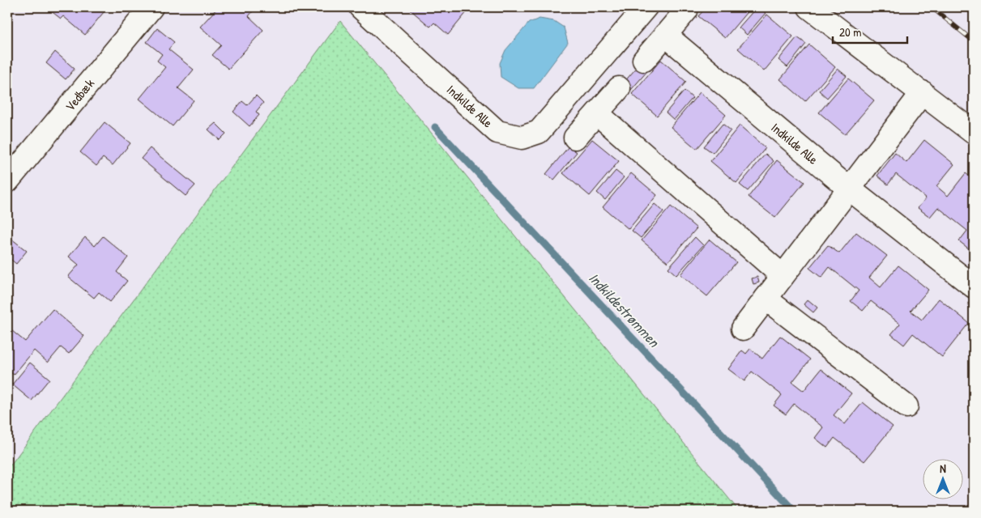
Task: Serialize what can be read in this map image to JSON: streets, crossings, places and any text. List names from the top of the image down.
{
  "streets": {
    "street": ["Vedbæk", "Indkilde Alle"]
  },
  "water": ["Indkildestrømmen"],
  "scale_bar": "20 m",
  "north": "top"
}
